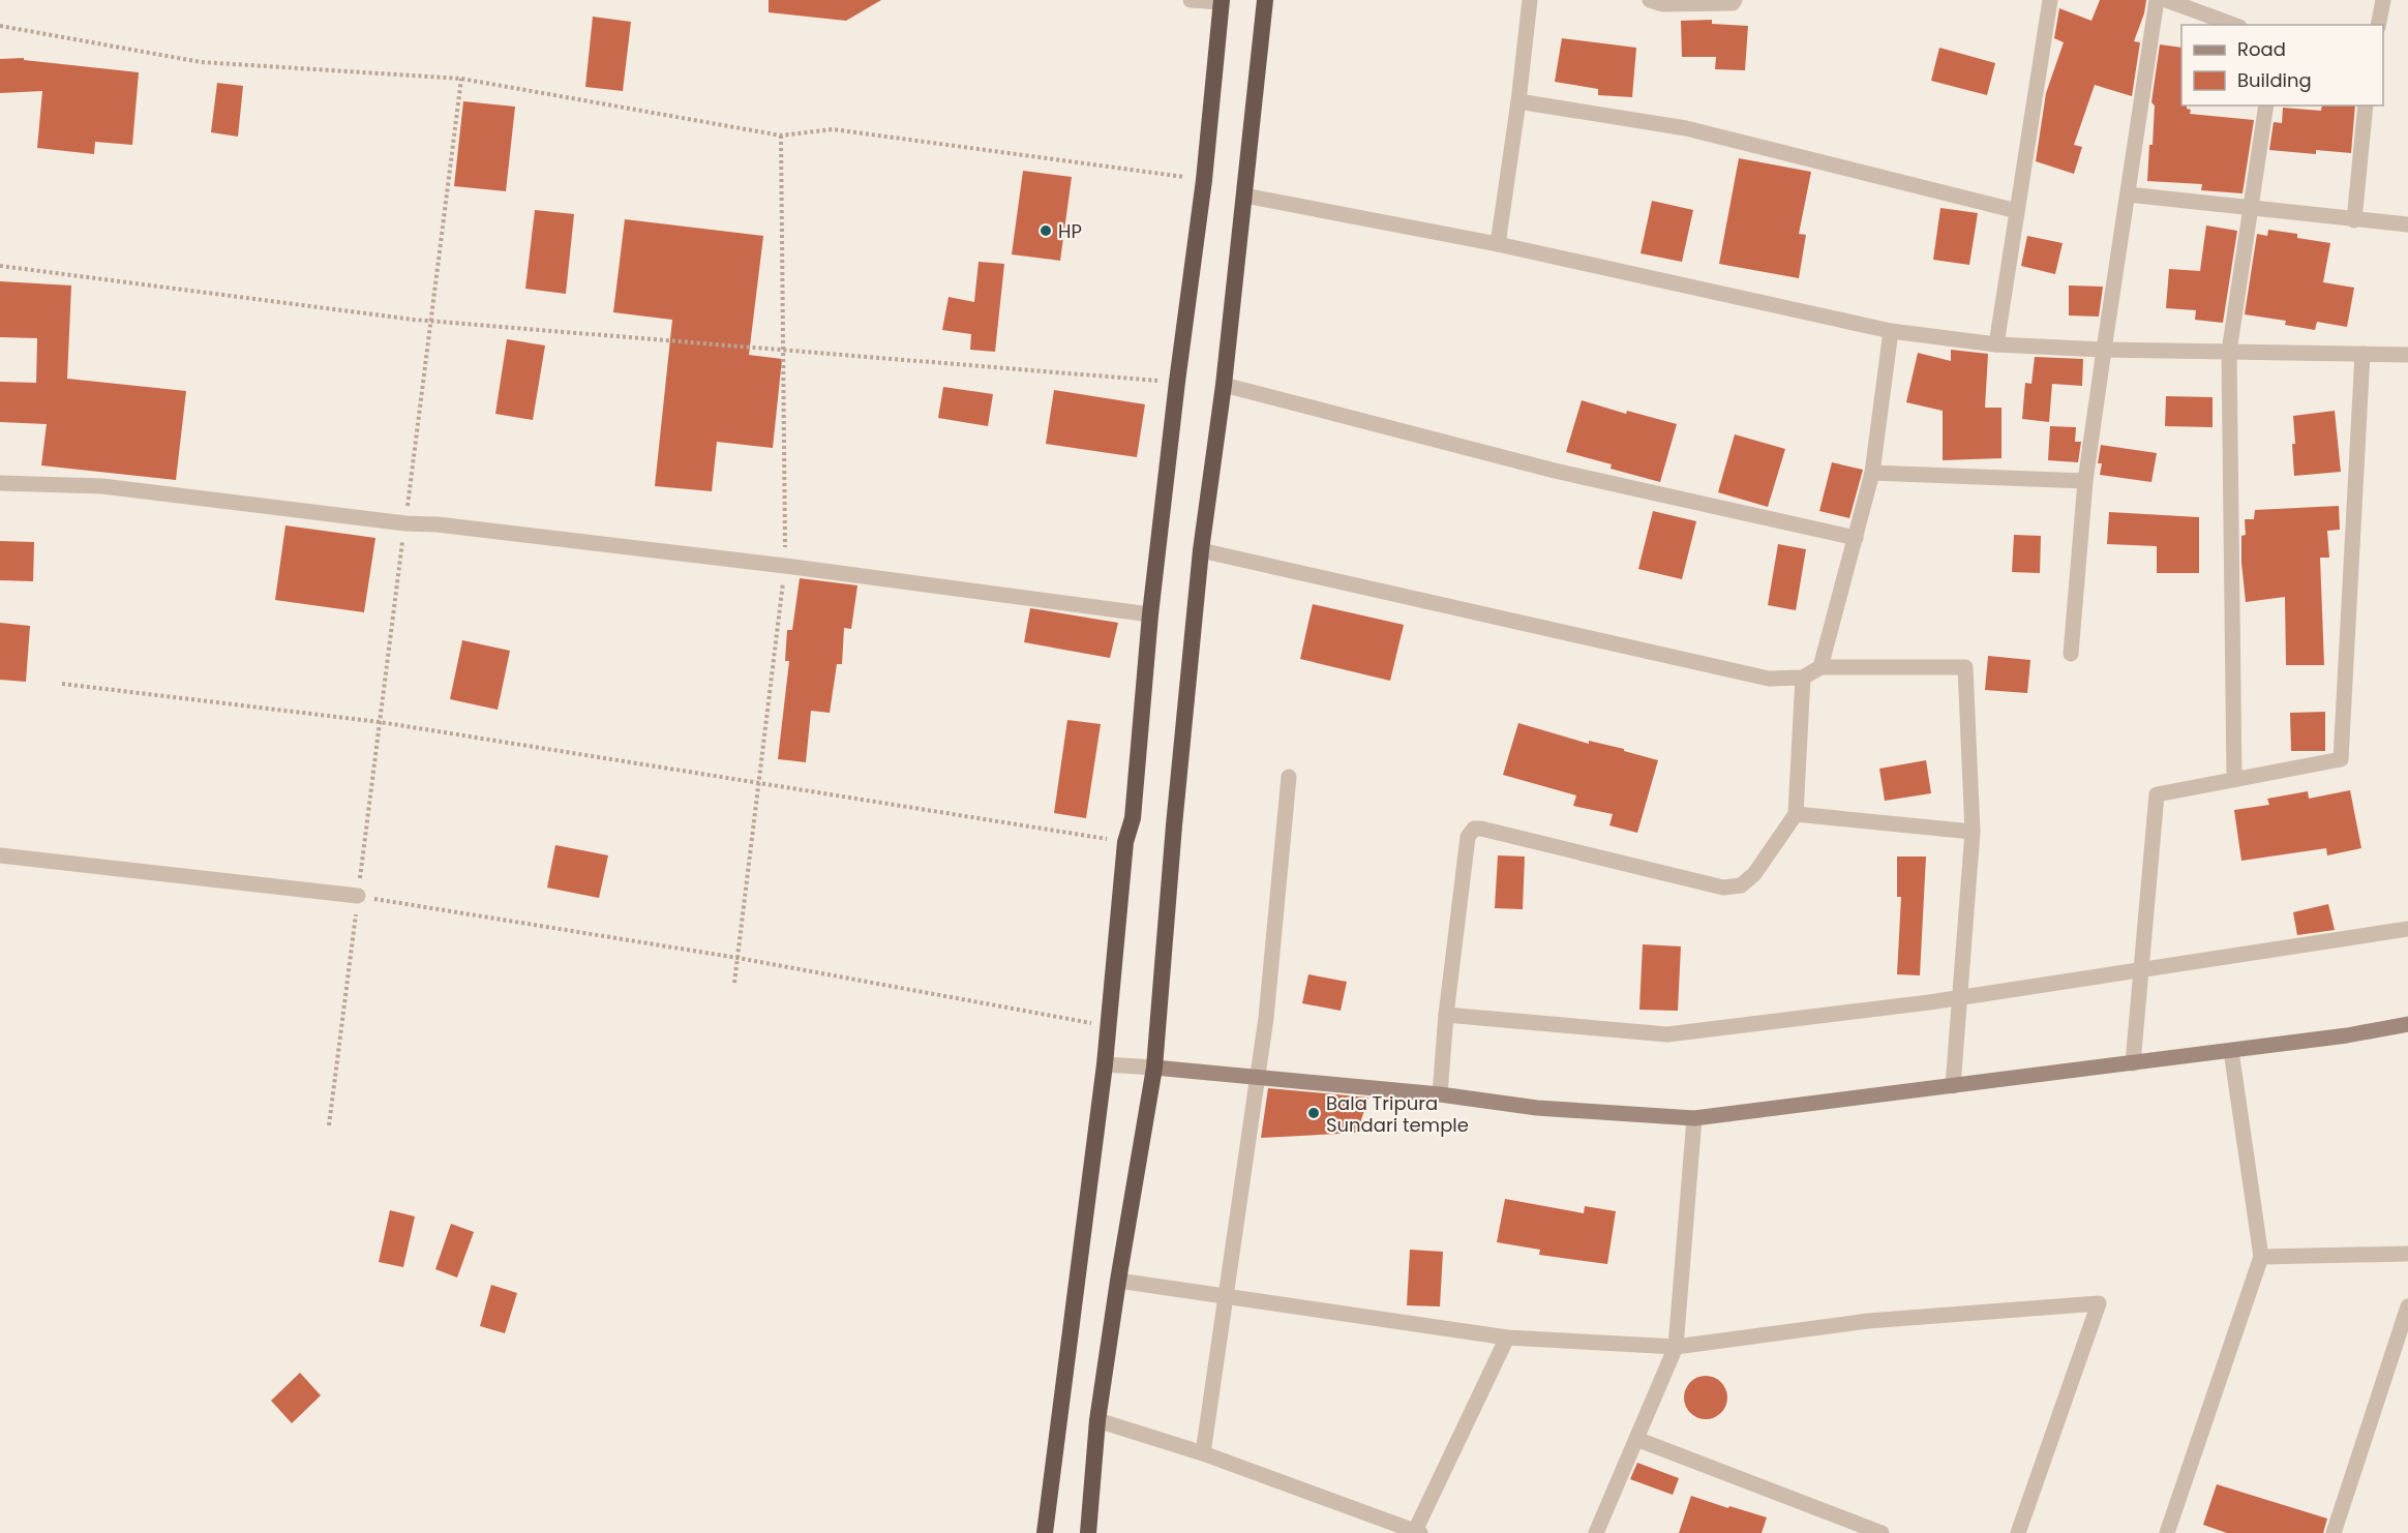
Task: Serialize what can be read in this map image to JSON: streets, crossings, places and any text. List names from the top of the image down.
{
  "places": ["HP", "Bala Tripura Sundari temple"],
  "legend": ["Road", "Building"]
}
